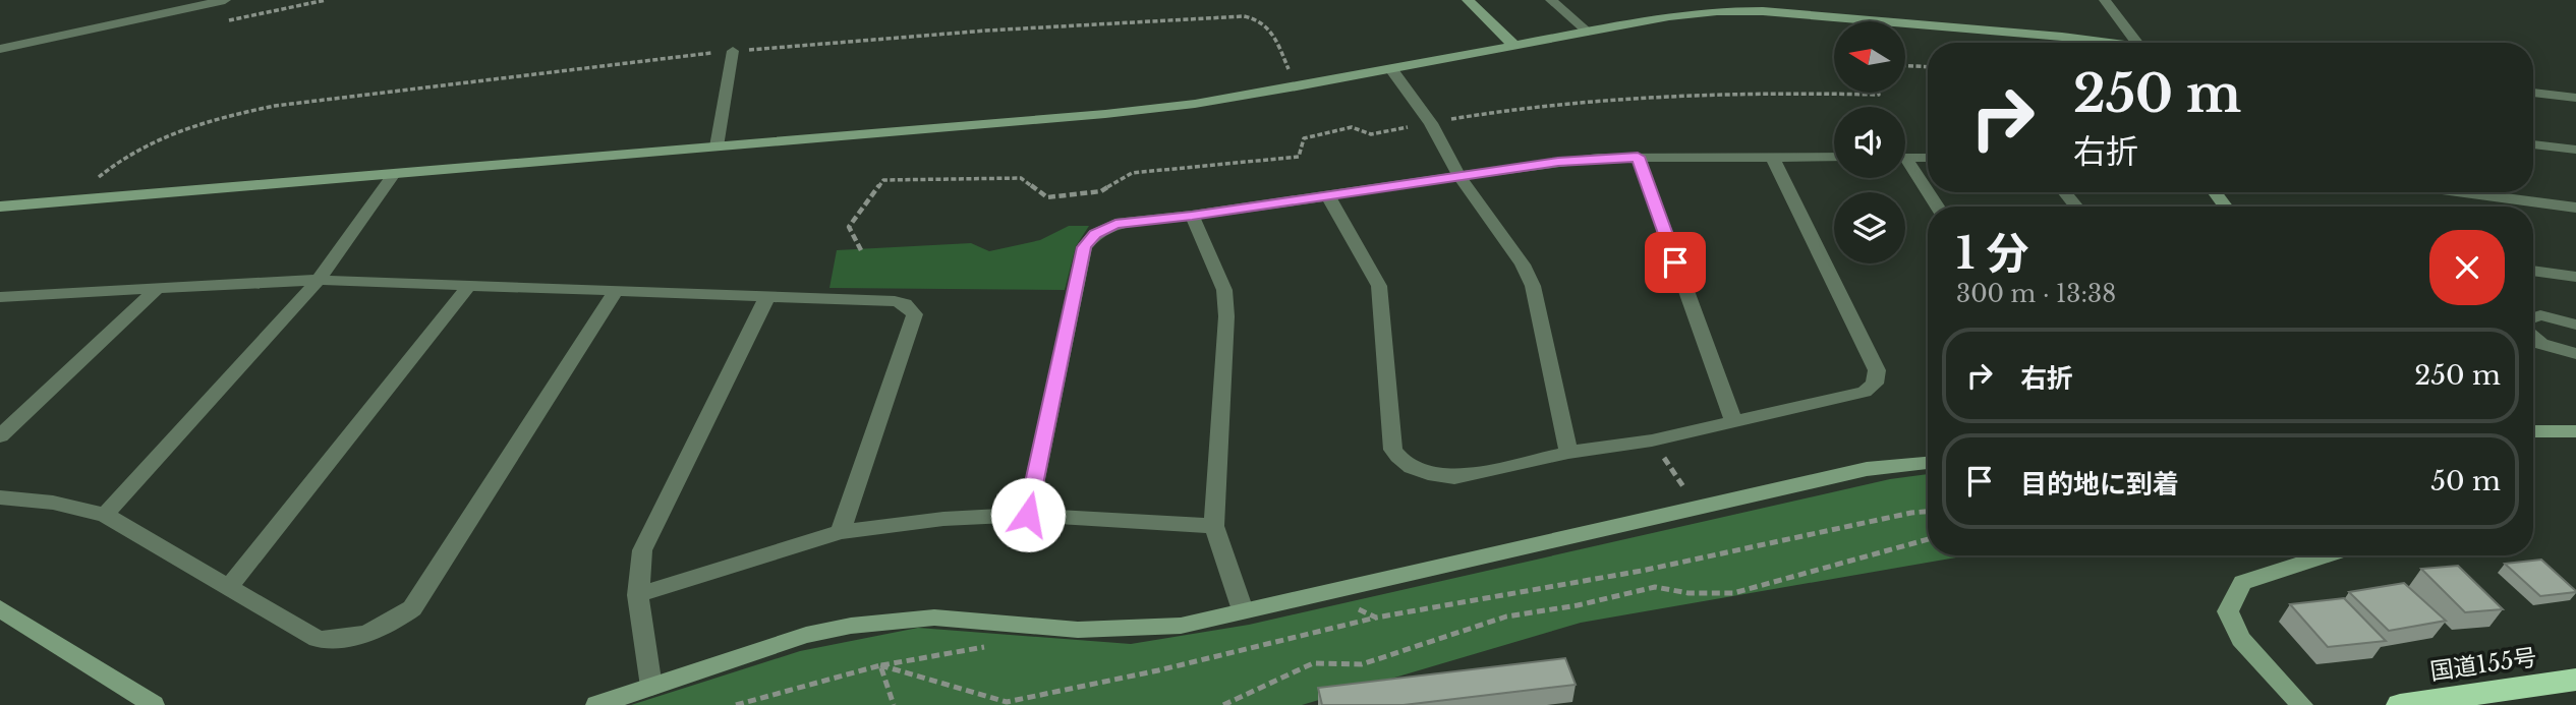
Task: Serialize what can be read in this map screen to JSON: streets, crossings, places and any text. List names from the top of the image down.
{
  "streets": {
    "highway": ["国道155号"]
  },
  "north": "left",
  "page": {
    "turn": ["250 m", "右折"],
    "heading": ["1 分", "300 m · 13:38"],
    "list": [
      {
        "name": "右折",
        "value": "250 m"
      },
      {
        "name": "目的地に到着",
        "value": "50 m"
      }
    ]
  }
}
